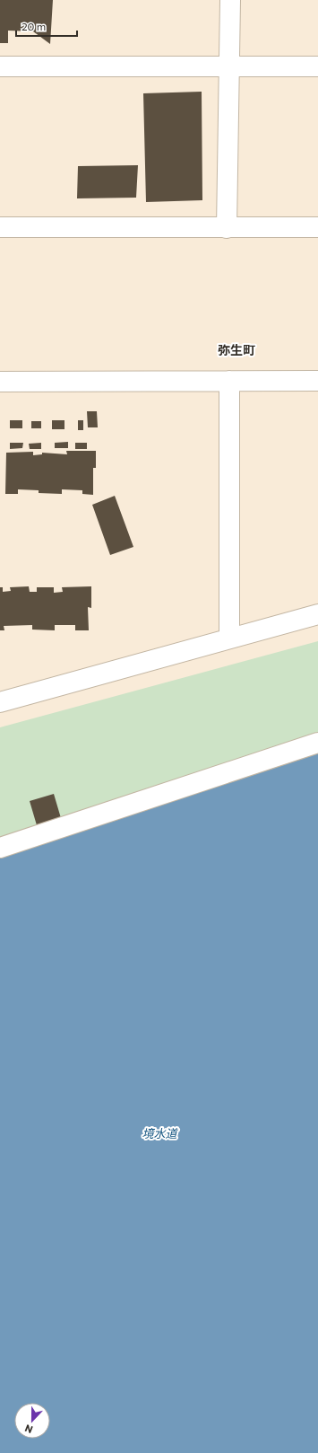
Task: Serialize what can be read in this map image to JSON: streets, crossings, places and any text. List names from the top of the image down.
{
  "districts": ["弥生町"],
  "water": ["境水道"],
  "scale_bar": "20 m",
  "north": "bottom"
}
